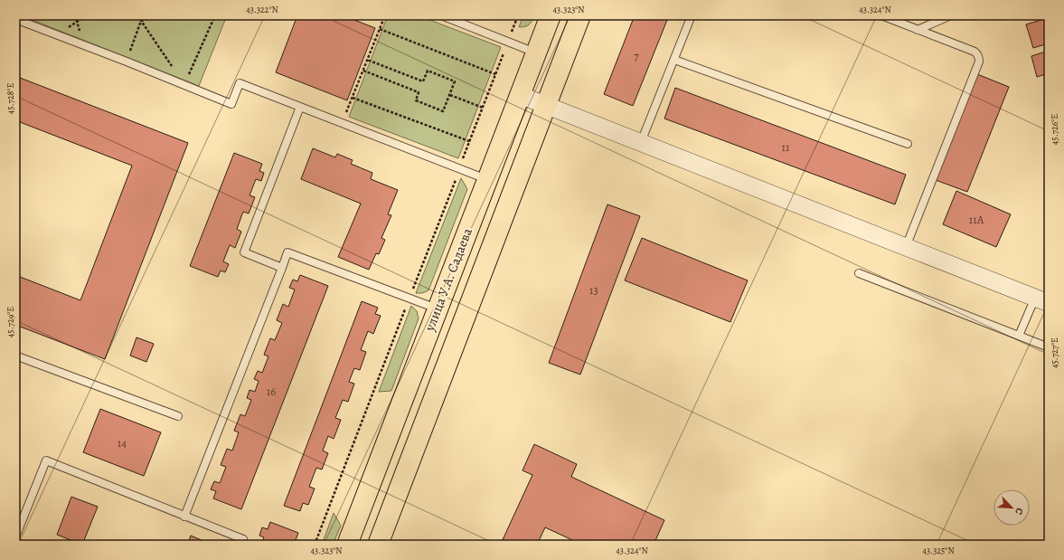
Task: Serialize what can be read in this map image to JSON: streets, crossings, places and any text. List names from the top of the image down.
{
  "streets": {
    "main road": ["улица У.А. Садаева"]
  },
  "house_numbers": [
    "7",
    "11",
    "11А",
    "13",
    "16",
    "14"
  ],
  "north": "bottom right",
  "coordinates": [
    "43.322°N",
    "43.323°N",
    "43.324°N",
    "45.728°E",
    "45.726°E",
    "45.729°E",
    "45.727°E",
    "43.325°N"
  ]
}
